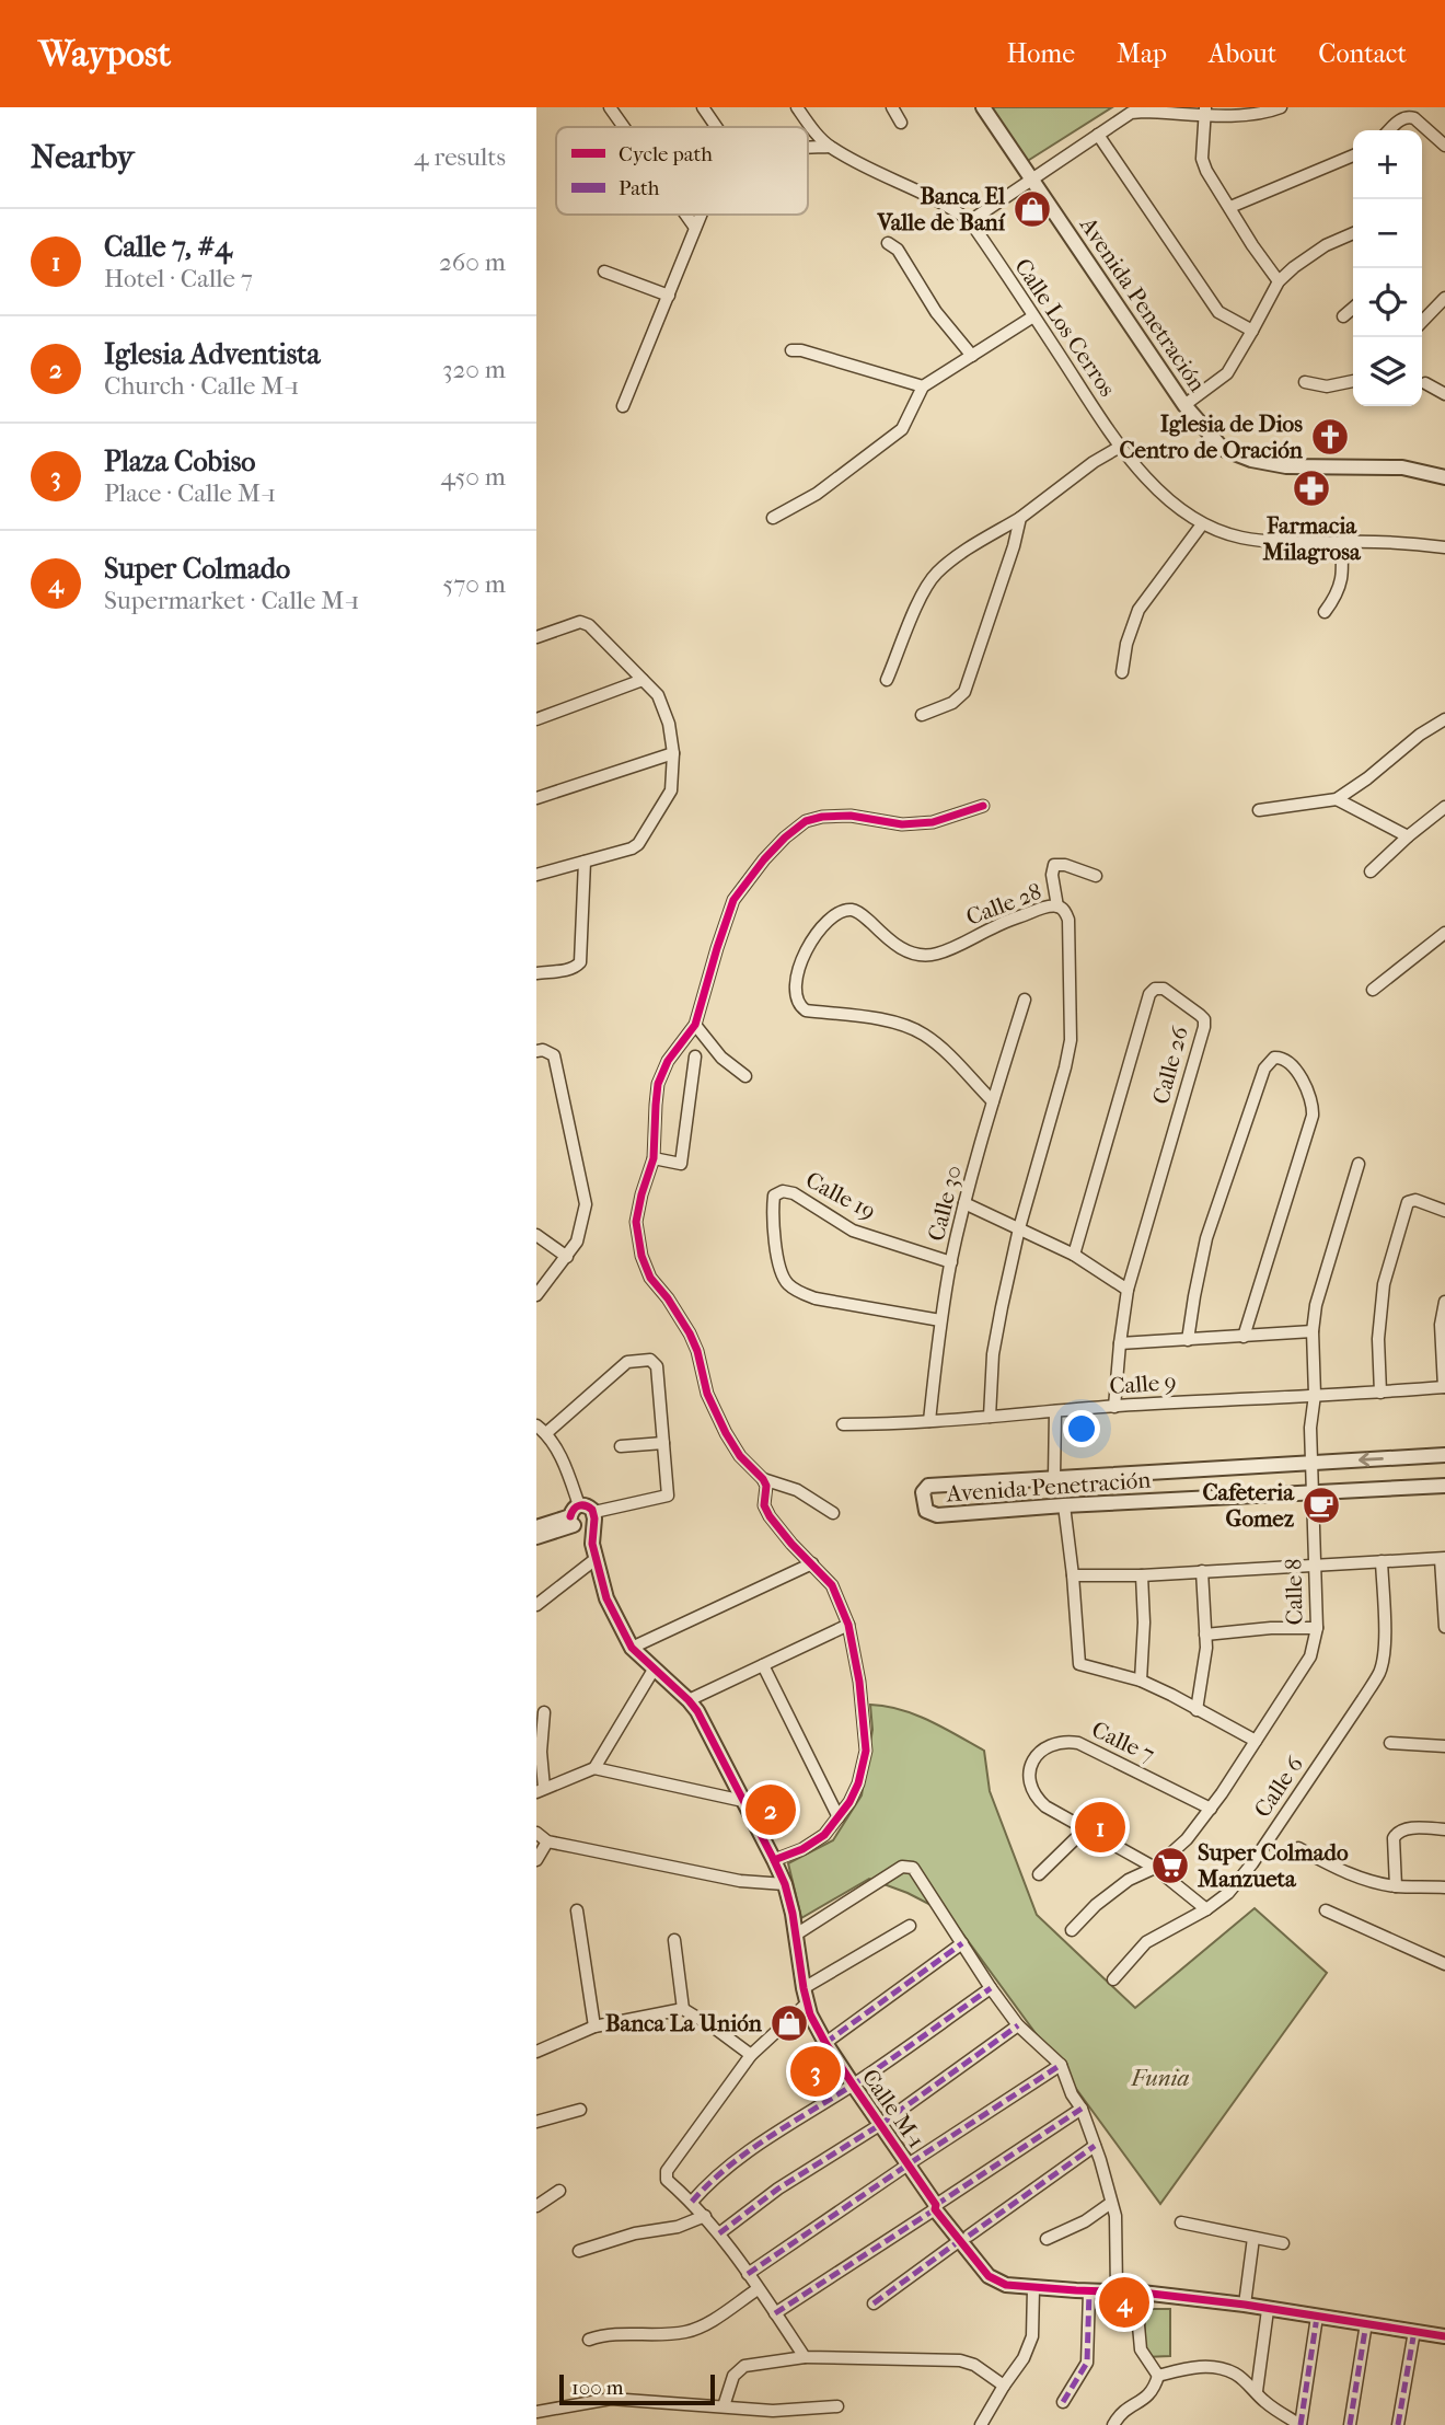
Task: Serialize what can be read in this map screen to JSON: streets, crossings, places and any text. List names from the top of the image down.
{
  "streets": {
    "street": [
      "Avenida Penetración",
      "Calle Los Cerros",
      "Calle 28",
      "Calle 26",
      "Calle 19",
      "Calle 30",
      "Calle 9",
      "Calle 8",
      "Calle 7",
      "Calle 6",
      "Calle M-1"
    ]
  },
  "crossings": [
    ["Avenida Penetración", "Calle 8"],
    ["Calle 28", "Calle 30"],
    ["Calle 28", "Calle 9"],
    ["Calle 26", "Calle 9"],
    ["Calle 19", "Calle 30"],
    ["Calle 30", "Calle 9"],
    ["Calle 9", "Calle 8"],
    ["Calle 8", "Calle 7"],
    ["Calle 7", "Calle 6"]
  ],
  "parks": ["Funia"],
  "places": {
    "shop": ["Banca El Valle de Baní", "Banca La Unión"],
    "church": ["Iglesia de Dios Centro de Oración"],
    "pharmacy": ["Farmacia Milagrosa"],
    "cafe": ["Cafeteria Gomez"],
    "supermarket": ["Super Colmado Manzueta"]
  },
  "legend": ["Cycle path", "Path"],
  "scale_bar": "100 m",
  "page": {
    "header": "Waypost",
    "nav": [
      "Home",
      "Map",
      "About",
      "Contact"
    ],
    "heading": ["Nearby", "4 results"],
    "map_buttons": ["+", "−"],
    "list": [
      {
        "mark": "1",
        "name": "Calle 7, #4",
        "note": "Hotel · Calle 7",
        "value": "260 m"
      },
      {
        "mark": "2",
        "name": "Iglesia Adventista",
        "note": "Church · Calle M-1",
        "value": "320 m"
      },
      {
        "mark": "3",
        "name": "Plaza Cobiso",
        "note": "Place · Calle M-1",
        "value": "450 m"
      },
      {
        "mark": "4",
        "name": "Super Colmado",
        "note": "Supermarket · Calle M-1",
        "value": "570 m"
      }
    ],
    "pins": [
      "2",
      "1",
      "3",
      "4"
    ],
    "scale": "100 m"
  }
}
